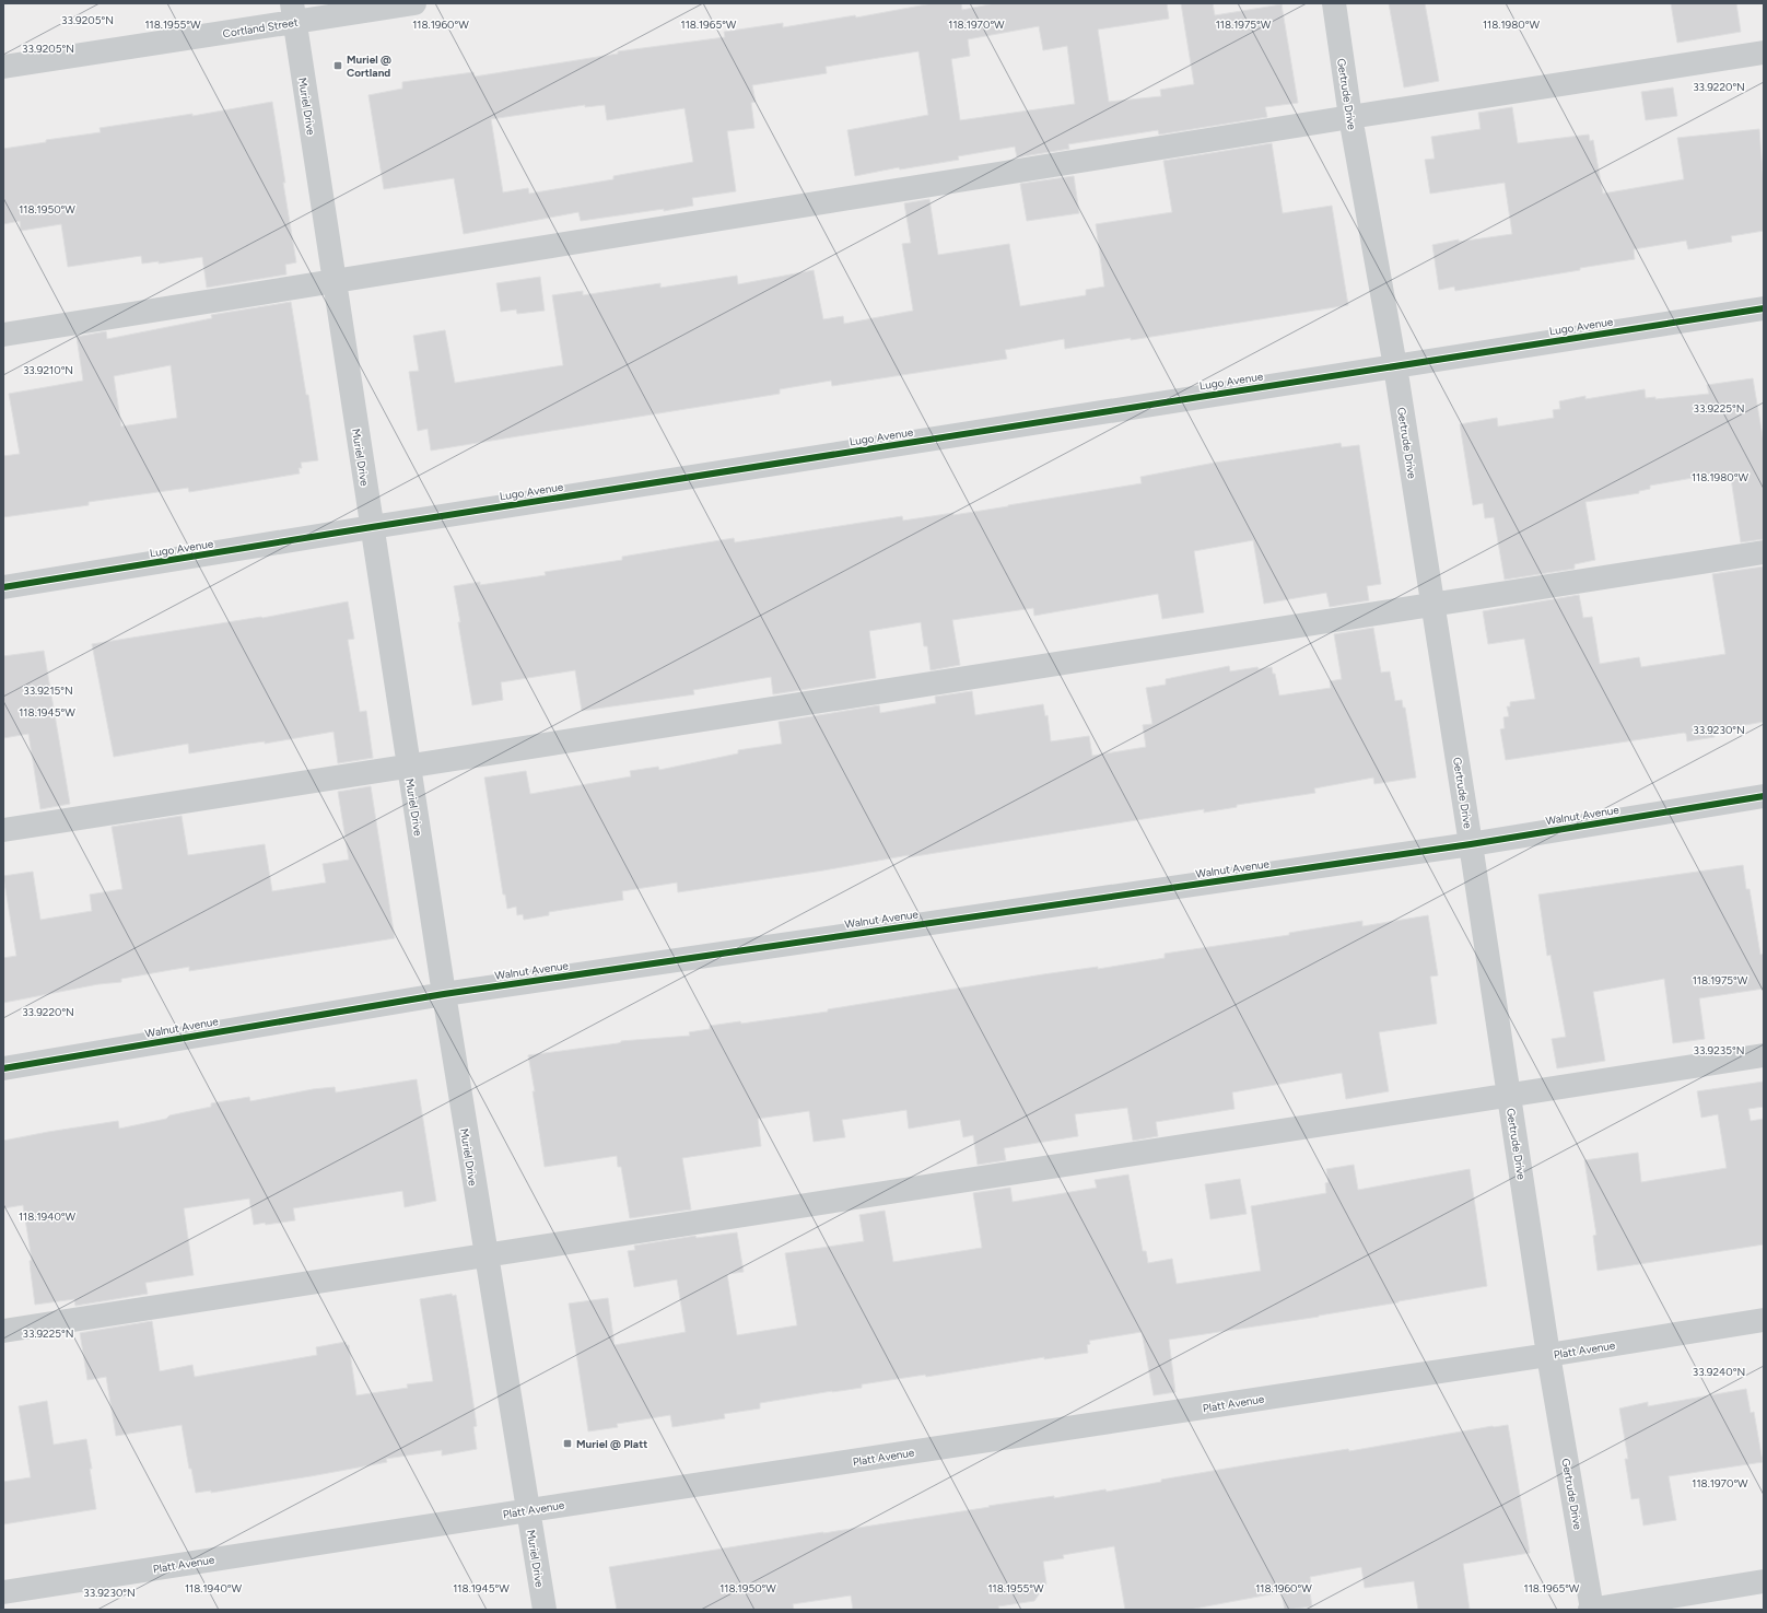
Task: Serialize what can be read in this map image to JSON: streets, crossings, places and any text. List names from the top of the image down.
{
  "streets": {
    "street": [
      "Cortland Street",
      "Gertrude Drive",
      "Muriel Drive",
      "Lugo Avenue",
      "Walnut Avenue",
      "Platt Avenue"
    ]
  },
  "crossings": [
    ["Cortland Street", "Muriel Drive"],
    ["Gertrude Drive", "Lugo Avenue"],
    ["Gertrude Drive", "Walnut Avenue"],
    ["Gertrude Drive", "Platt Avenue"],
    ["Muriel Drive", "Lugo Avenue"],
    ["Muriel Drive", "Walnut Avenue"],
    ["Muriel Drive", "Platt Avenue"]
  ],
  "places": {
    "transit": ["Muriel @ Cortland", "Muriel @ Platt"]
  },
  "coordinates": [
    "33.9205°N",
    "118.1955°W",
    "118.1960°W",
    "118.1965°W",
    "118.1970°W",
    "118.1980°W",
    "118.1975°W",
    "33.9220°N",
    "118.1950°W",
    "33.9210°N",
    "33.9225°N",
    "33.9215°N",
    "118.1945°W",
    "33.9230°N",
    "33.9235°N",
    "118.1940°W",
    "33.9240°N"
  ]
}
